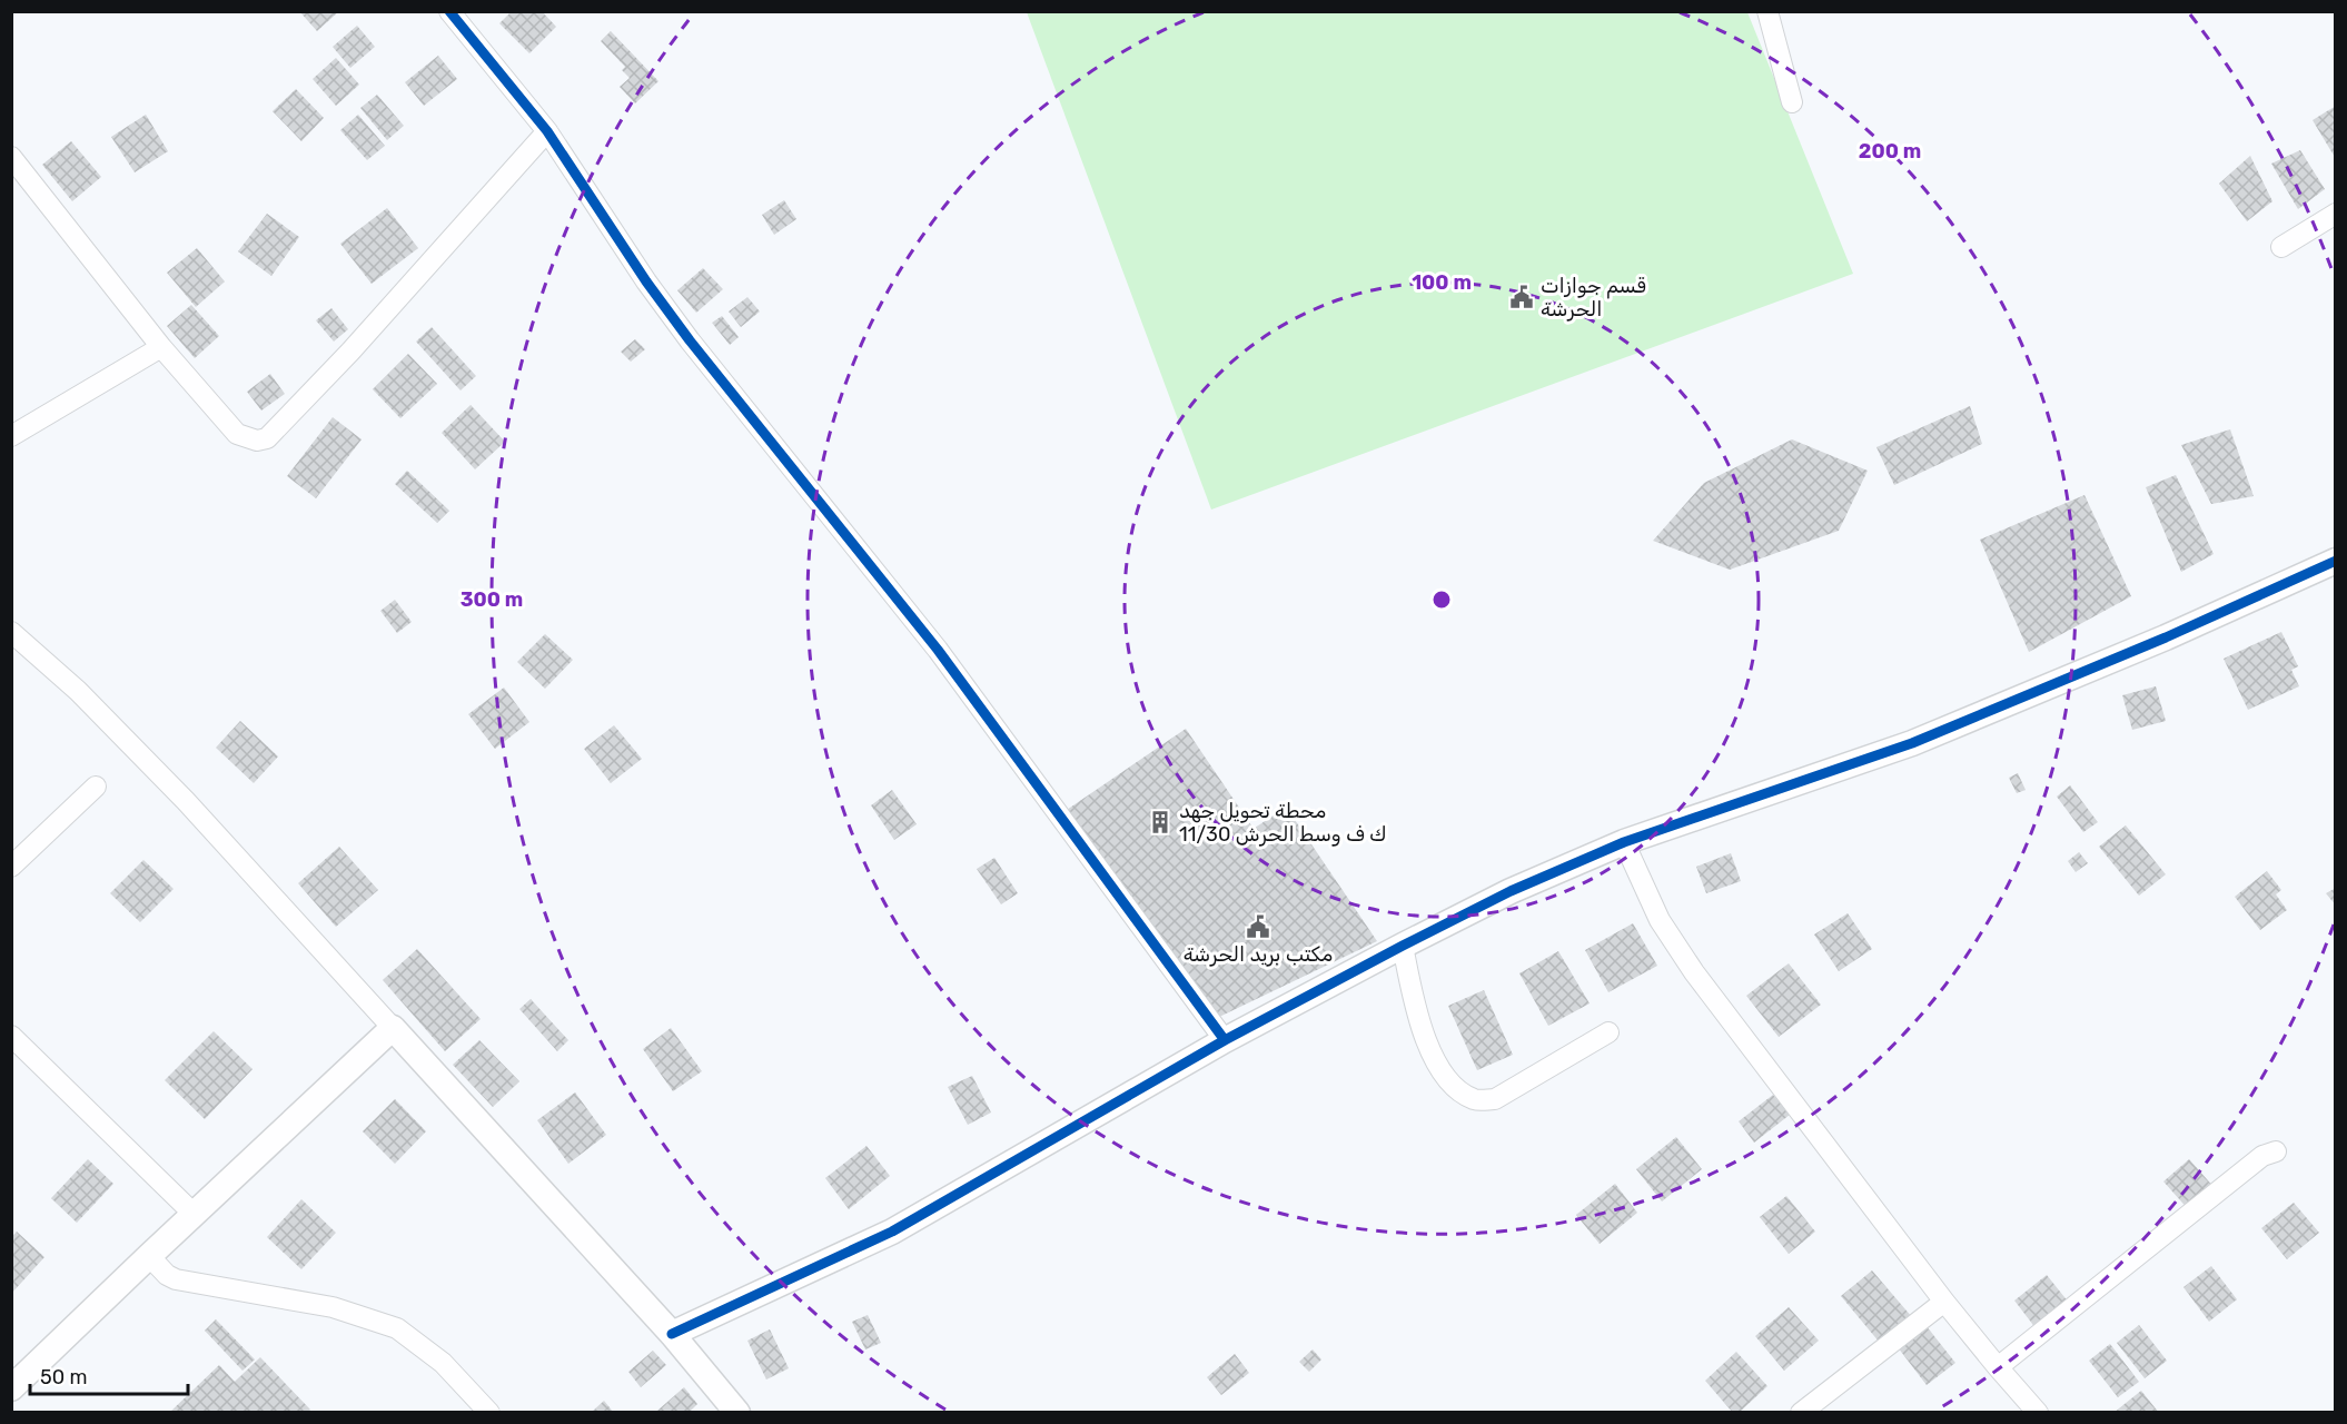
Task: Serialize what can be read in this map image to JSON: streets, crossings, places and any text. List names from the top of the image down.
{
  "places": {
    "public building": ["قسم جوازات الحرشة", "مكتب بريد الحرشة"],
    "building": ["محطة تحويل جهد 11/30 ك ف وسط الحرش"]
  },
  "scale_bar": "50 m",
  "rings": ["200 m", "100 m", "300 m"]
}
